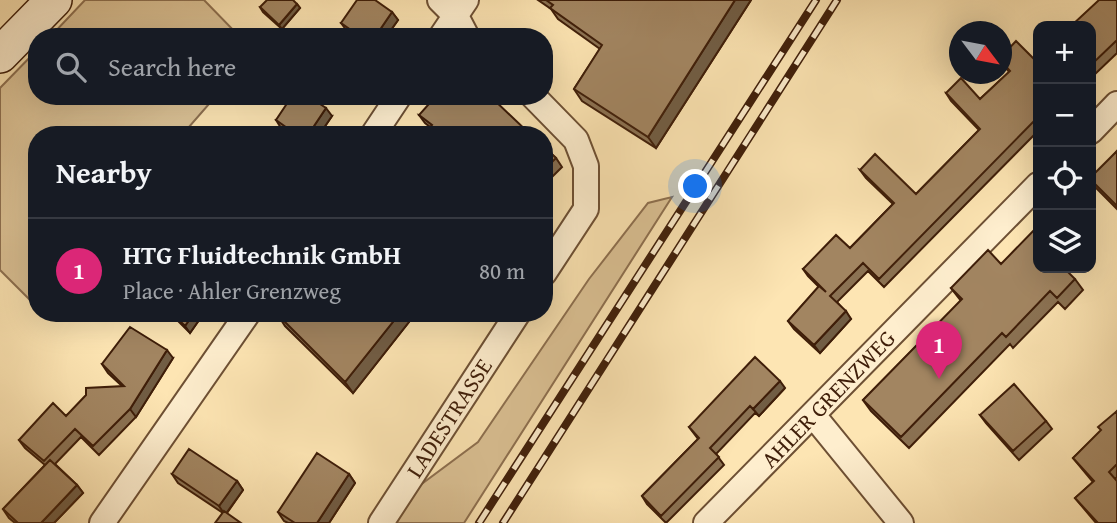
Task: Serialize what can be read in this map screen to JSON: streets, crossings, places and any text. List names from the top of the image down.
{
  "streets": {
    "street": ["AHLER GRENZWEG", "LADESTRASSE"]
  },
  "north": "bottom right",
  "page": {
    "map_buttons": ["+", "−"],
    "search": "Search here",
    "heading": "Nearby",
    "list": [
      {
        "mark": "1",
        "name": "HTG Fluidtechnik GmbH",
        "note": "Place · Ahler Grenzweg",
        "value": "80 m"
      }
    ],
    "pins": "1"
  }
}
